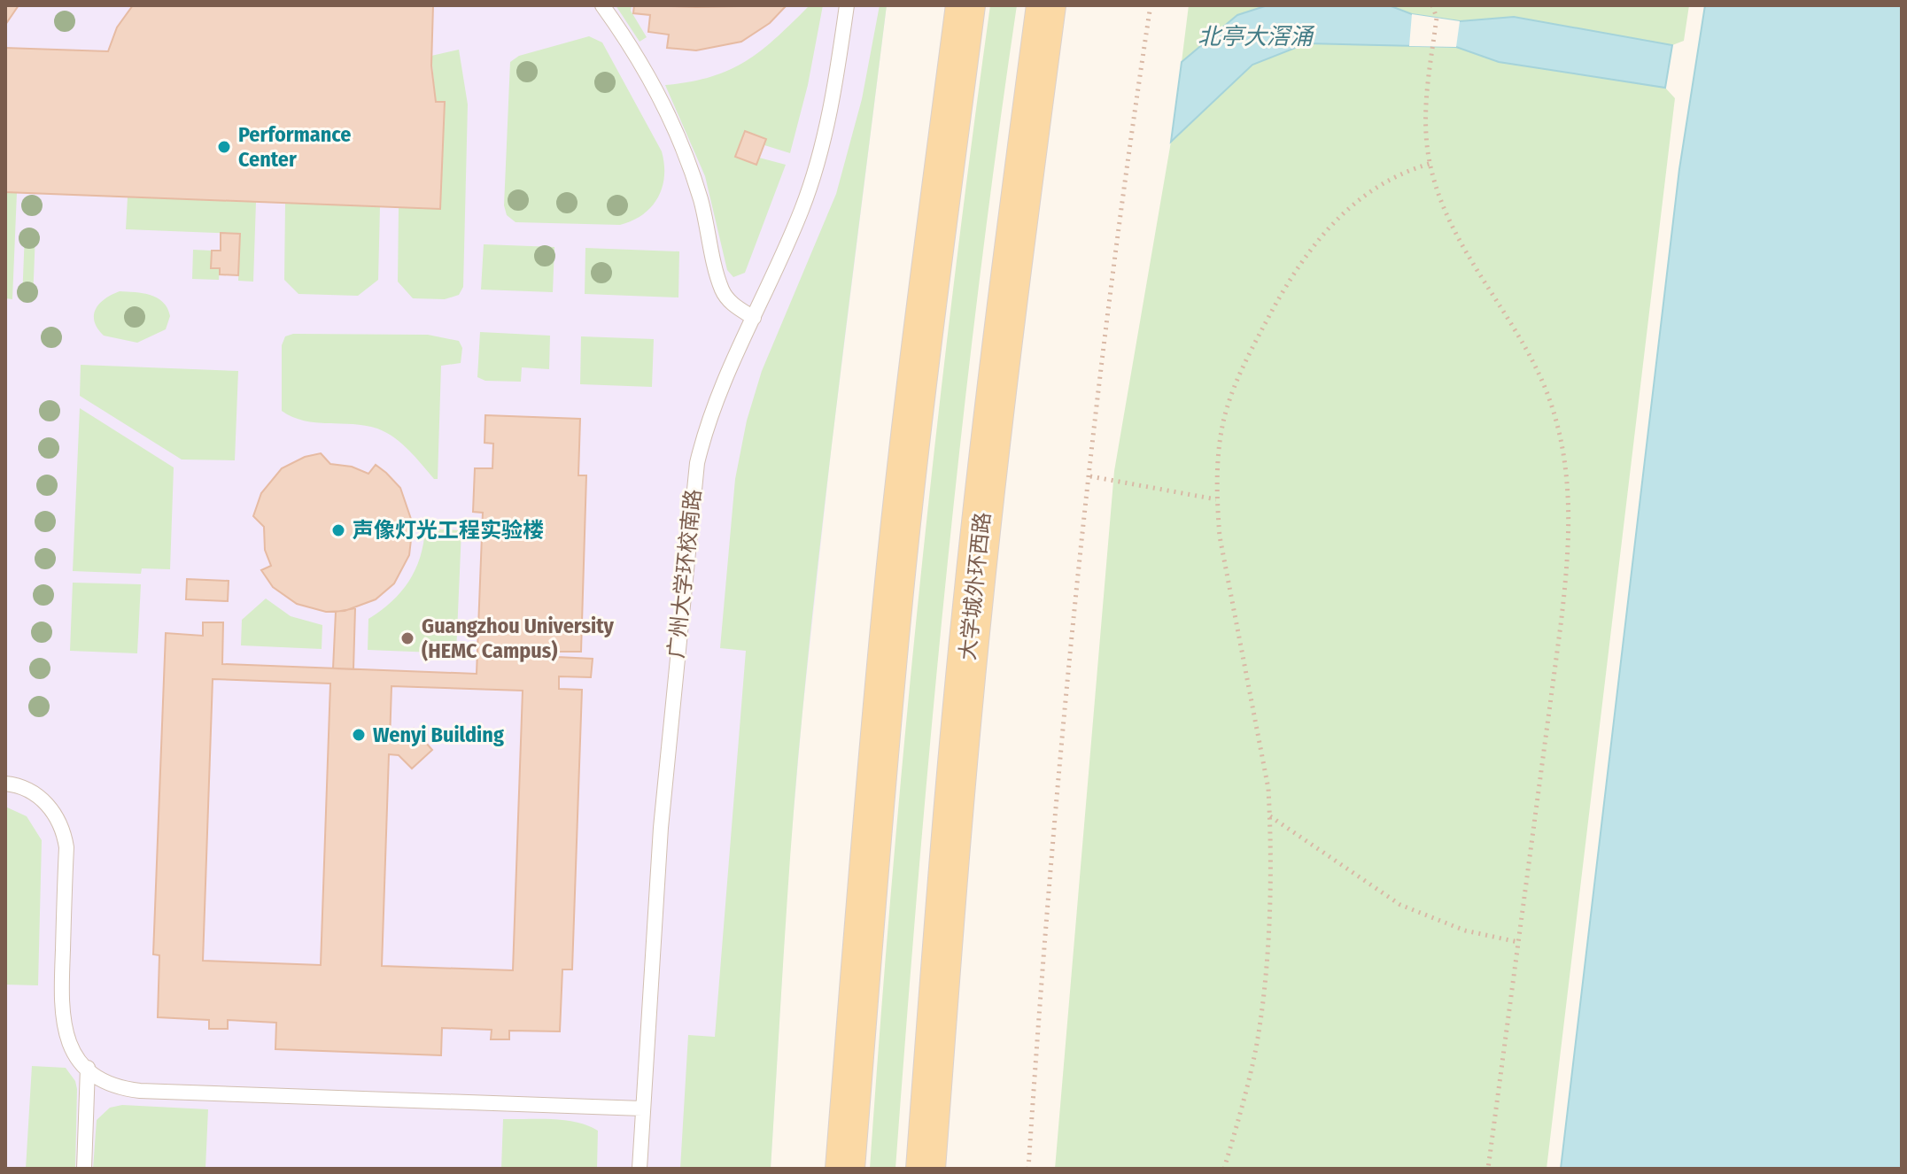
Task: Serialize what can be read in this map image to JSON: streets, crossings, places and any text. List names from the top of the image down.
{
  "streets": {
    "main road": ["大学城外环西路"],
    "lane": ["广州大学环校南路"]
  },
  "water": ["北亭大滘涌"],
  "places": [
    "Performance Center",
    "声像灯光工程实验楼",
    "Guangzhou University (HEMC Campus)",
    "Wenyi Building"
  ]
}
